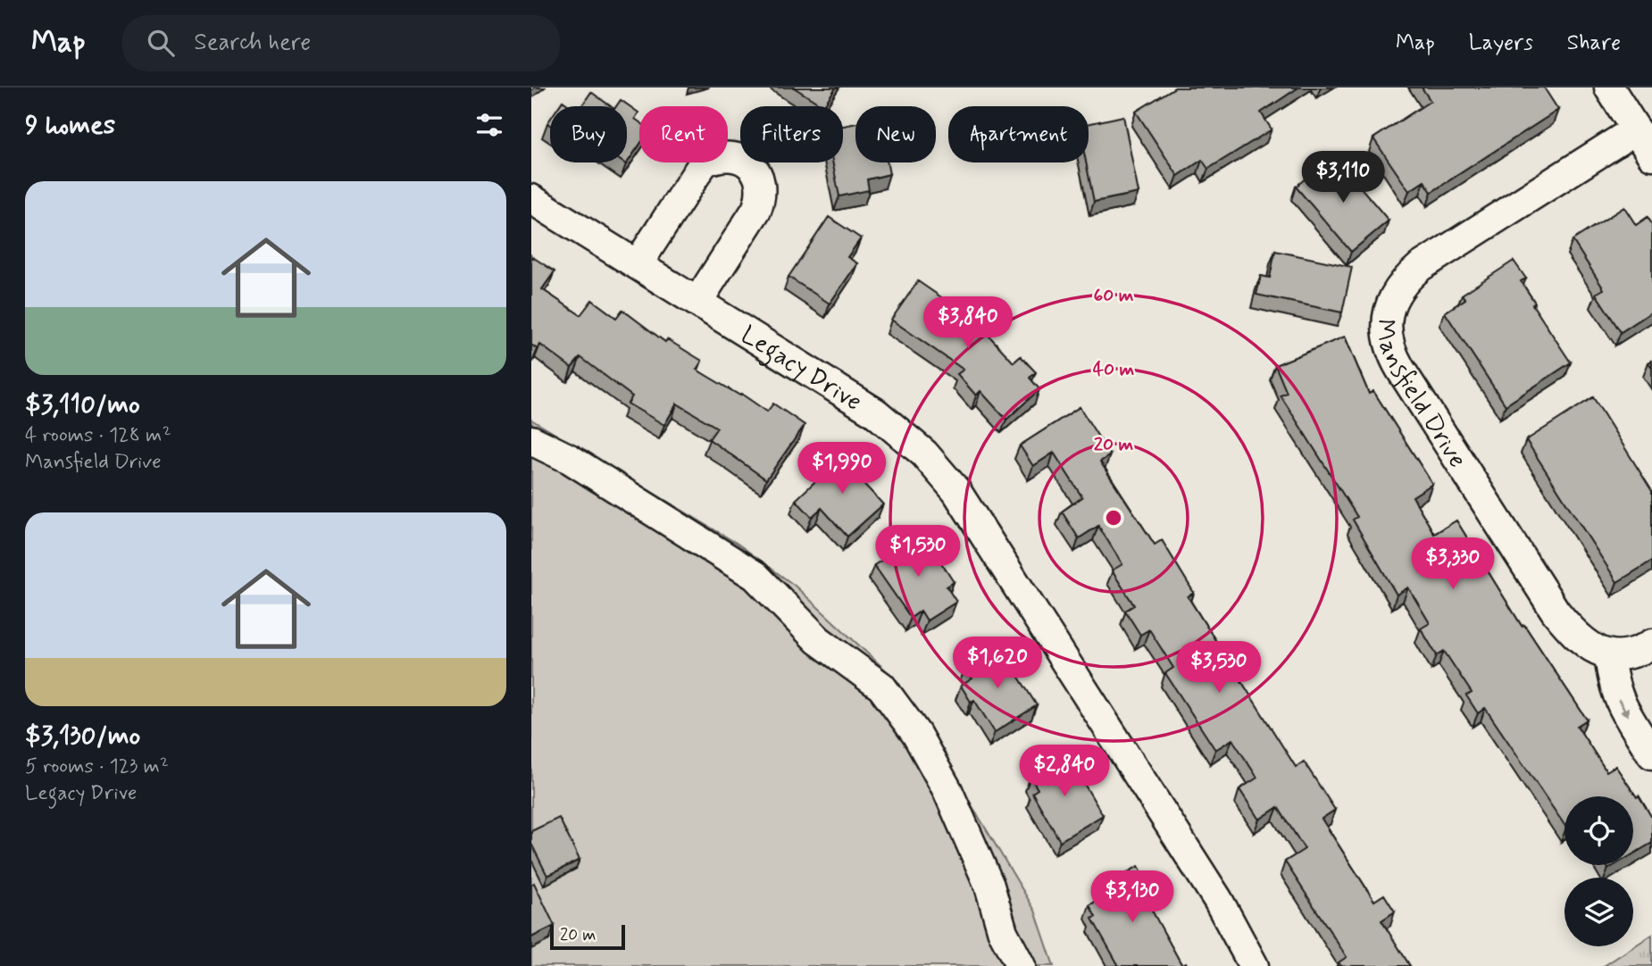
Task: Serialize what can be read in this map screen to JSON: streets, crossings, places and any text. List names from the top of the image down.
{
  "streets": {
    "street": ["Legacy Drive", "Mansfield Drive"]
  },
  "scale_bar": "20 m",
  "page": {
    "header": "Map",
    "search": "Search here",
    "nav": ["Map", "Layers", "Share"],
    "heading": "9 homes",
    "chip": [
      "Buy",
      "Rent",
      "Filters",
      "New",
      "Apartment"
    ],
    "price": [
      "$3,110",
      "$3,840",
      "$1,990",
      "$1,530",
      "$3,330",
      "$1,620",
      "$3,530",
      "$2,840",
      "$3,130"
    ],
    "list": [
      {
        "name": "$3,110/mo",
        "note": "4 rooms · 128 m² · Mansfield Drive"
      },
      {
        "name": "$3,130/mo",
        "note": "5 rooms · 123 m² · Legacy Drive"
      }
    ],
    "scale": "20 m"
  },
  "rings": ["60 m", "40 m", "20 m"]
}
